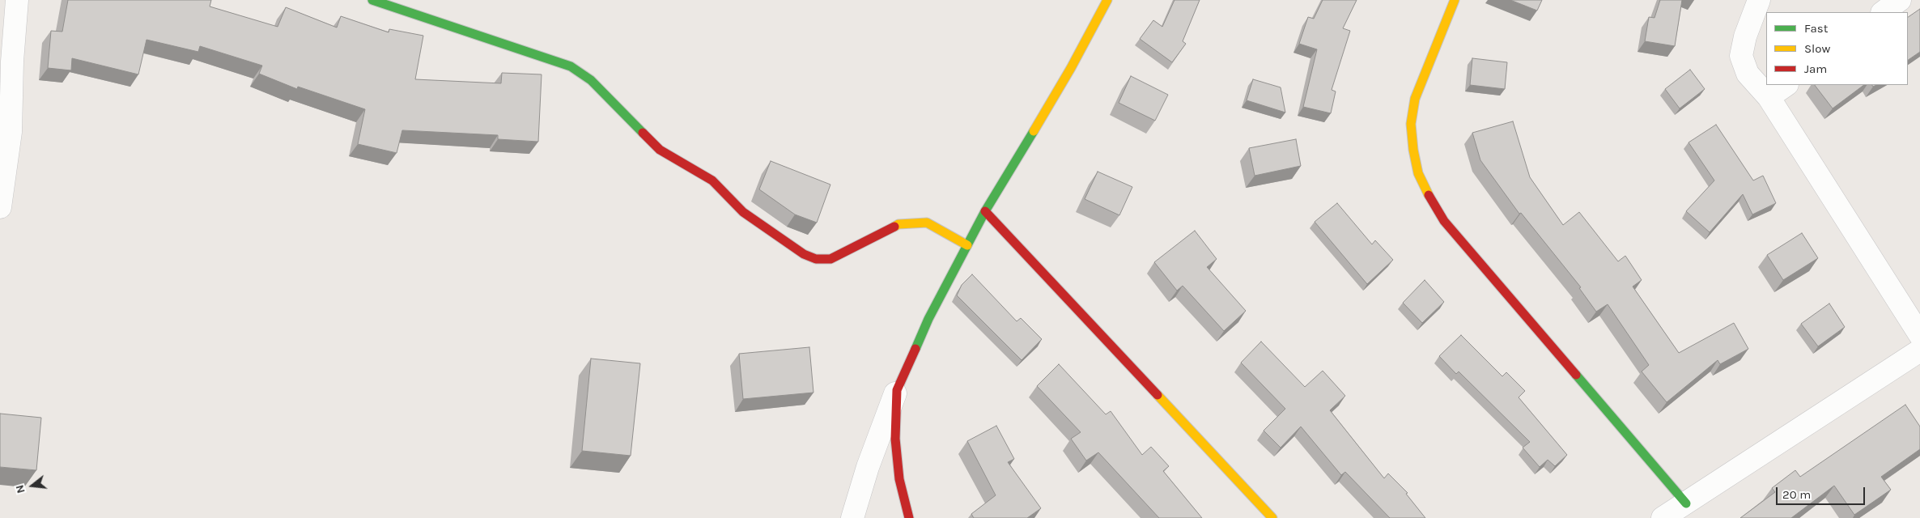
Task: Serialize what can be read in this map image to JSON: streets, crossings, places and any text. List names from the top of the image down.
{
  "legend": ["Fast", "Slow", "Jam"],
  "scale_bar": "20 m",
  "north": "left"
}
